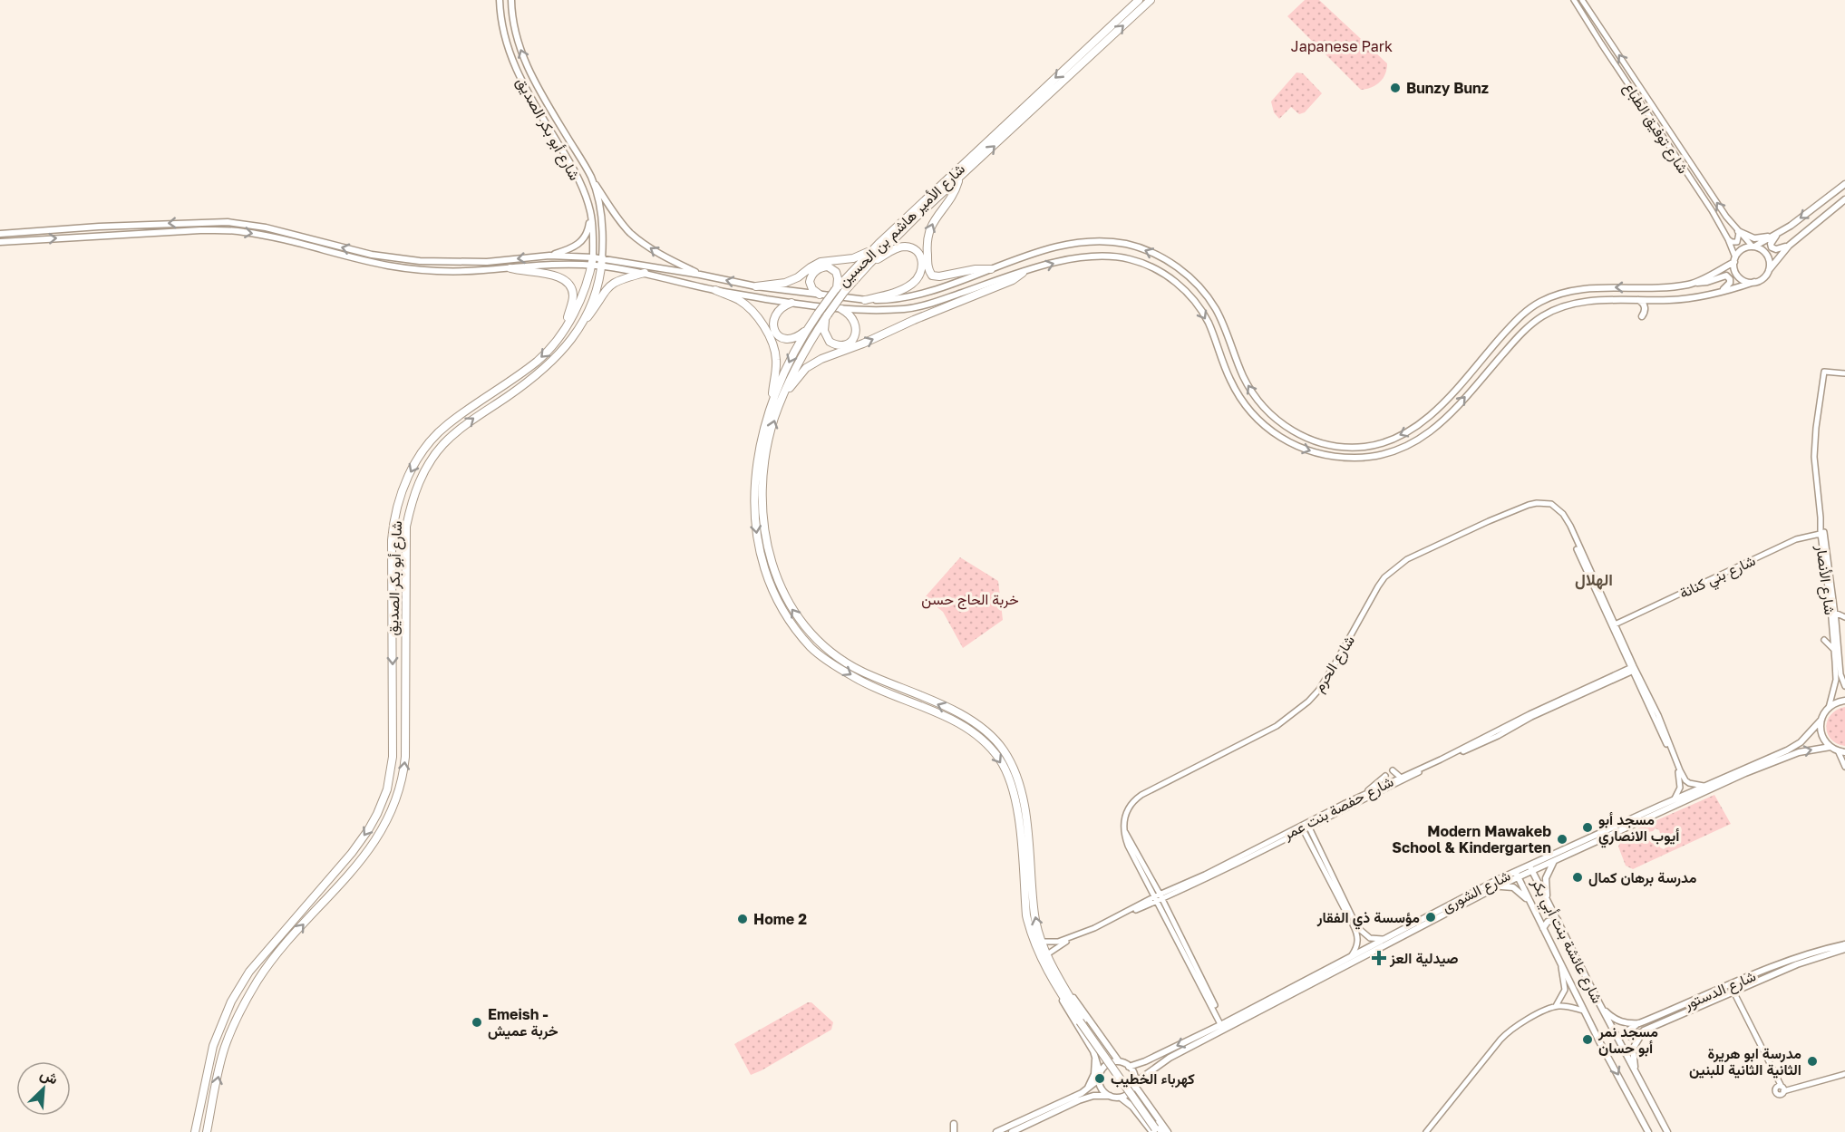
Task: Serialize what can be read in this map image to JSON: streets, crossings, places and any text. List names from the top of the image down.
{
  "streets": {
    "highway": ["شارع أبو بكر الصديق", "شارع الأمير هاشم بن الحسين"],
    "main road": ["شارع الشورى", "شارع عائشة بنت أبي بكر", "شارع الدستور"],
    "street": [
      "شارع توفيق الطباع",
      "شارع بني كنانة",
      "شارع الأنصار",
      "شارع الحرم",
      "شارع حفصة بنت عمر"
    ]
  },
  "crossings": [
    ["شارع الأمير هاشم بن الحسين", "شارع حفصة بنت عمر"],
    ["شارع الأمير هاشم بن الحسين", "شارع الشورى"],
    ["شارع بني كنانة", "شارع الأنصار"],
    ["شارع بني كنانة", "شارع الحرم"],
    ["شارع الأنصار", "شارع الشورى"],
    ["شارع الحرم", "شارع حفصة بنت عمر"],
    ["شارع الحرم", "شارع الشورى"],
    ["شارع الشورى", "شارع عائشة بنت أبي بكر"]
  ],
  "districts": ["الهلال"],
  "parks": ["Japanese Park", "خربة الحاج حسن"],
  "places": {
    "other": [
      "Bunzy Bunz",
      "مسجد أبو أيوب الانصاري",
      "Modern Mawakeb School & Kindergarten",
      "مدرسة برهان كمال",
      "مؤسسة ذي الفقار",
      "Home 2",
      "Emeish - خربة عميش",
      "مسجد نمر أبو حسان",
      "مدرسة ابو هريرة الثانية الثانية للبنين",
      "كهرباء الخطيب"
    ],
    "health": ["صيدلية العز"]
  },
  "north": "top right"
}
